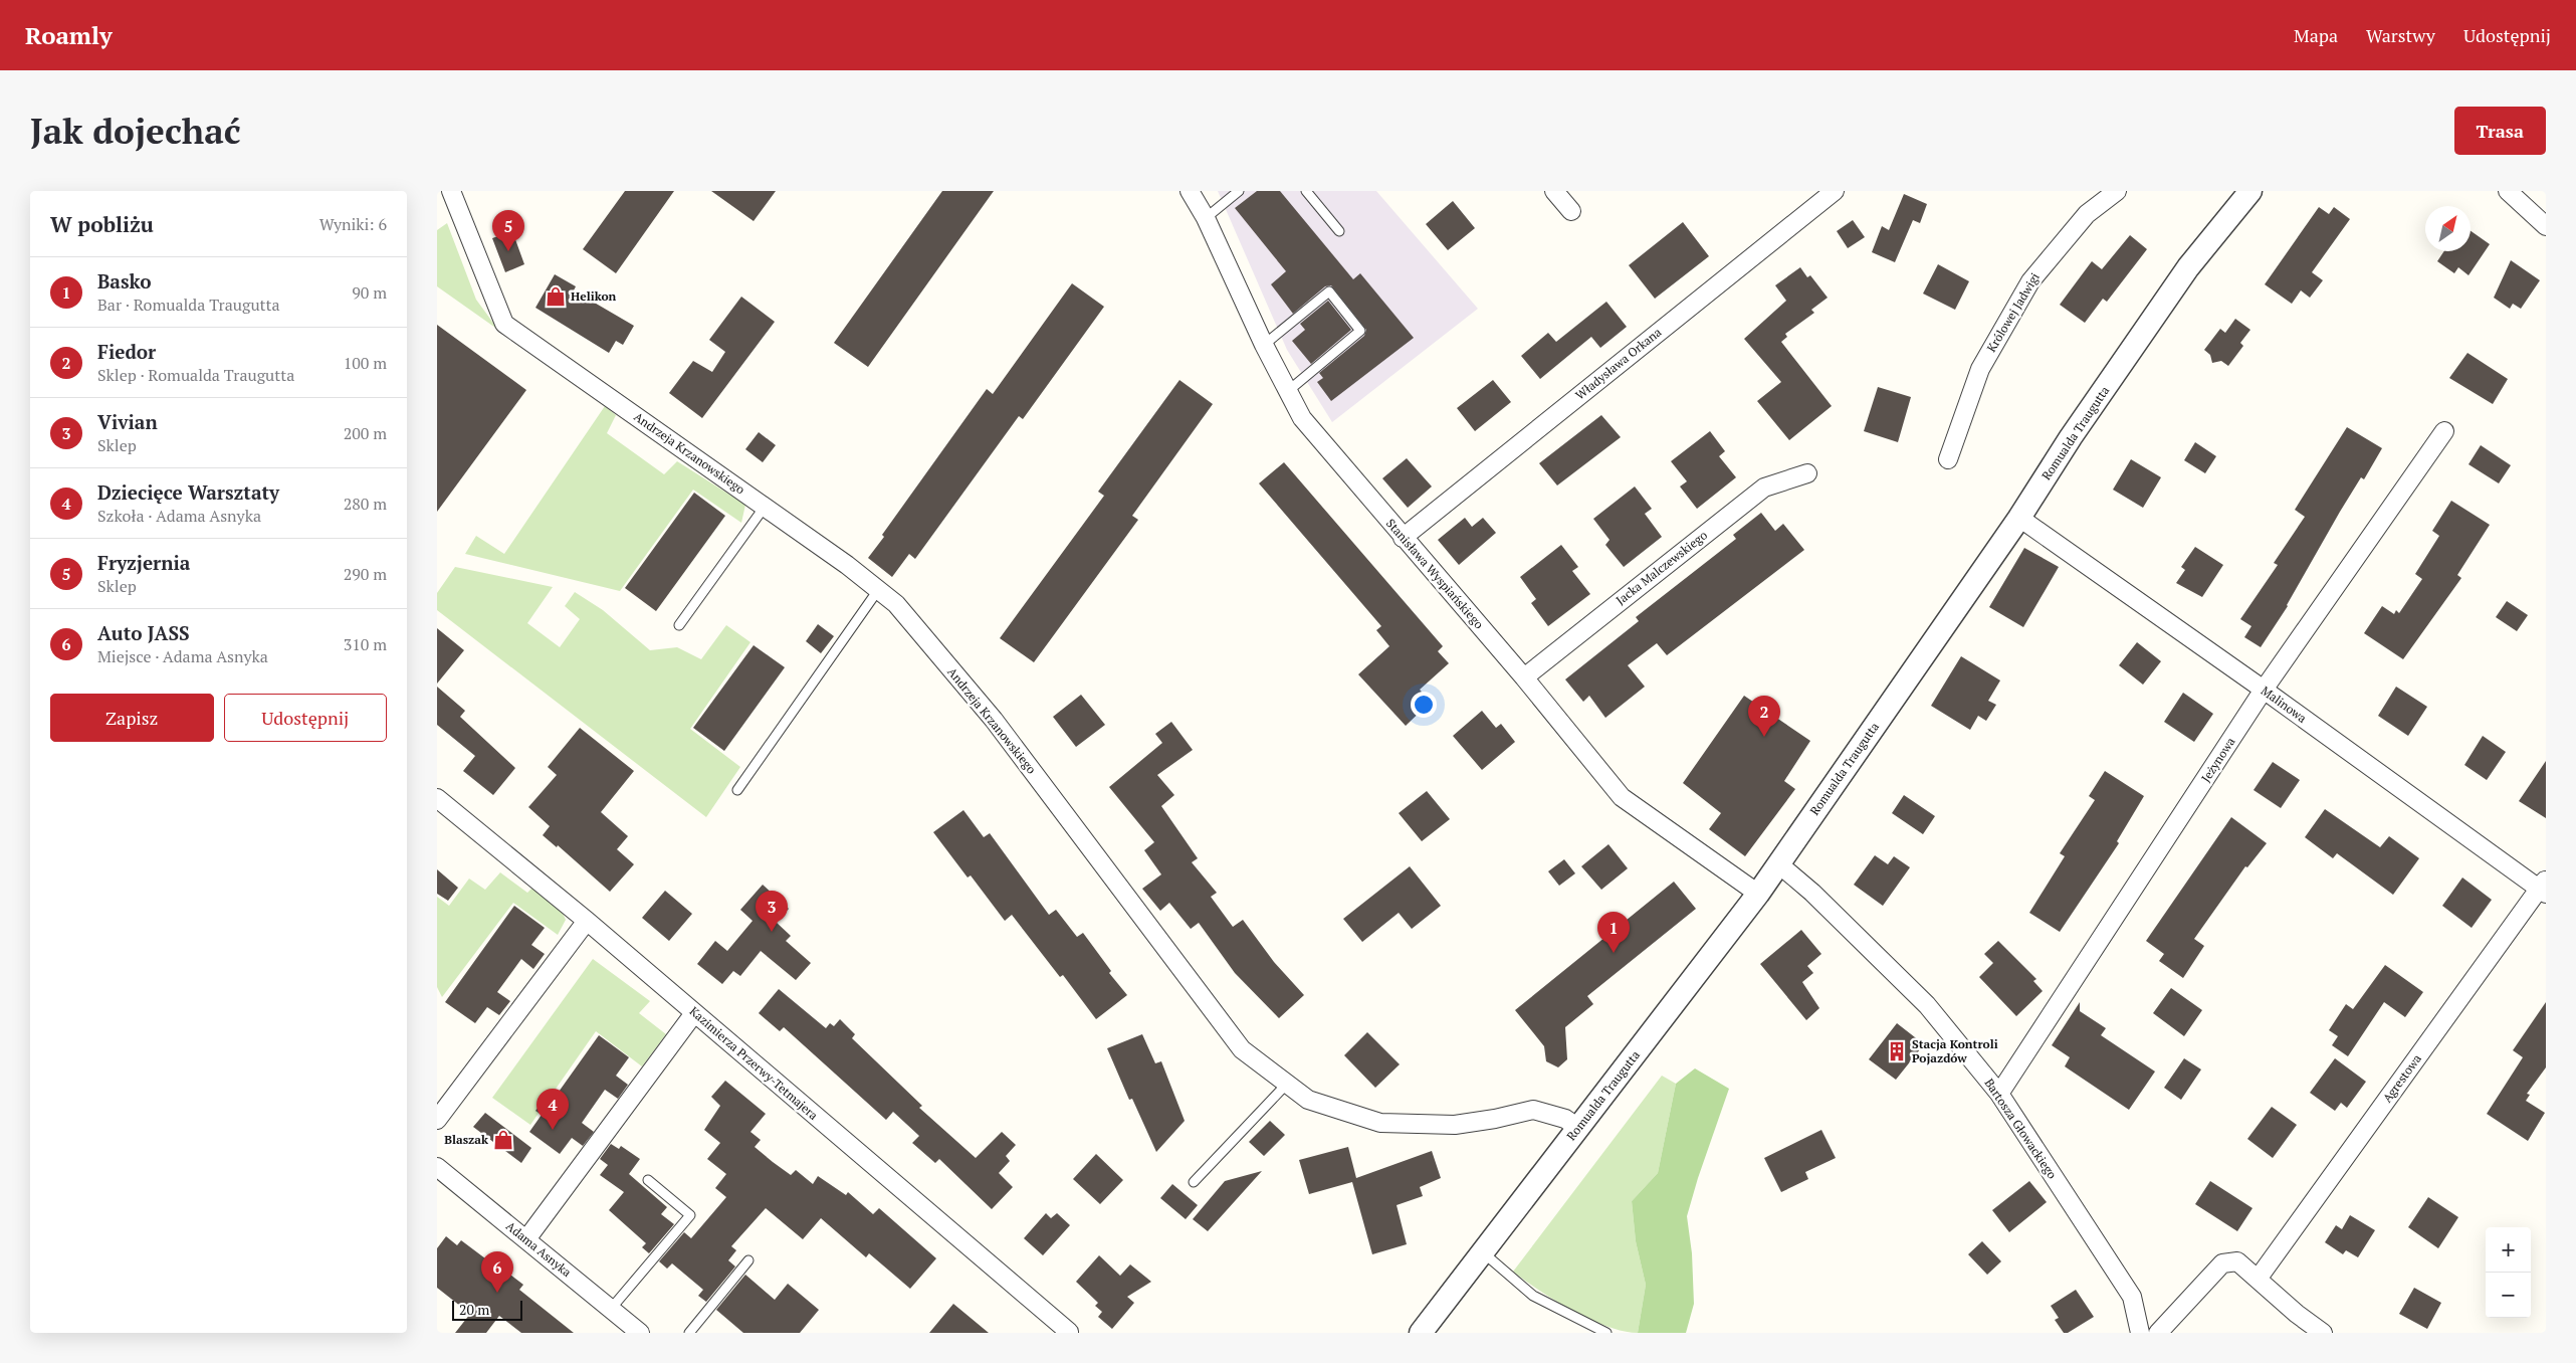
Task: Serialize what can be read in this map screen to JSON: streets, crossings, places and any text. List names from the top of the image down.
{
  "streets": {
    "street": [
      "Królowej Jadwigi",
      "Władysława Orkana",
      "Romualda Traugutta",
      "Andrzeja Krzanowskiego",
      "Jacka Malczewskiego",
      "Stanisława Wyspiańskiego",
      "Malinowa",
      "Jeżynowa",
      "Kazimierza Przerwy-Tetmajera",
      "Agrestowa",
      "Bartosza Głowackiego",
      "Adama Asnyka"
    ]
  },
  "crossings": [
    ["Władysława Orkana", "Stanisława Wyspiańskiego"],
    ["Romualda Traugutta", "Andrzeja Krzanowskiego"],
    ["Romualda Traugutta", "Stanisława Wyspiańskiego"],
    ["Romualda Traugutta", "Malinowa"],
    ["Romualda Traugutta", "Bartosza Głowackiego"],
    ["Jacka Malczewskiego", "Stanisława Wyspiańskiego"],
    ["Malinowa", "Jeżynowa"],
    ["Malinowa", "Agrestowa"],
    ["Jeżynowa", "Bartosza Głowackiego"]
  ],
  "places": {
    "shop": ["Helikon", "Blaszak"],
    "building": ["Stacja Kontroli Pojazdów"]
  },
  "scale_bar": "20 m",
  "north": "top right",
  "page": {
    "header": "Roamly",
    "nav": ["Mapa", "Warstwy", "Udostępnij"],
    "buttons": [
      "Trasa",
      ["Zapisz", "Udostępnij"]
    ],
    "title": "Jak dojechać",
    "heading": ["W pobliżu", "Wyniki: 6"],
    "pins": [
      "5",
      "2",
      "3",
      "1",
      "4",
      "6"
    ],
    "list": [
      {
        "mark": "1",
        "name": "Basko",
        "note": "Bar · Romualda Traugutta",
        "value": "90 m"
      },
      {
        "mark": "2",
        "name": "Fiedor",
        "note": "Sklep · Romualda Traugutta",
        "value": "100 m"
      },
      {
        "mark": "3",
        "name": "Vivian",
        "note": "Sklep",
        "value": "200 m"
      },
      {
        "mark": "4",
        "name": "Dziecięce Warsztaty",
        "note": "Szkoła · Adama Asnyka",
        "value": "280 m"
      },
      {
        "mark": "5",
        "name": "Fryzjernia",
        "note": "Sklep",
        "value": "290 m"
      },
      {
        "mark": "6",
        "name": "Auto JASS",
        "note": "Miejsce · Adama Asnyka",
        "value": "310 m"
      }
    ],
    "map_buttons": ["+", "−"],
    "scale": "20 m"
  }
}
